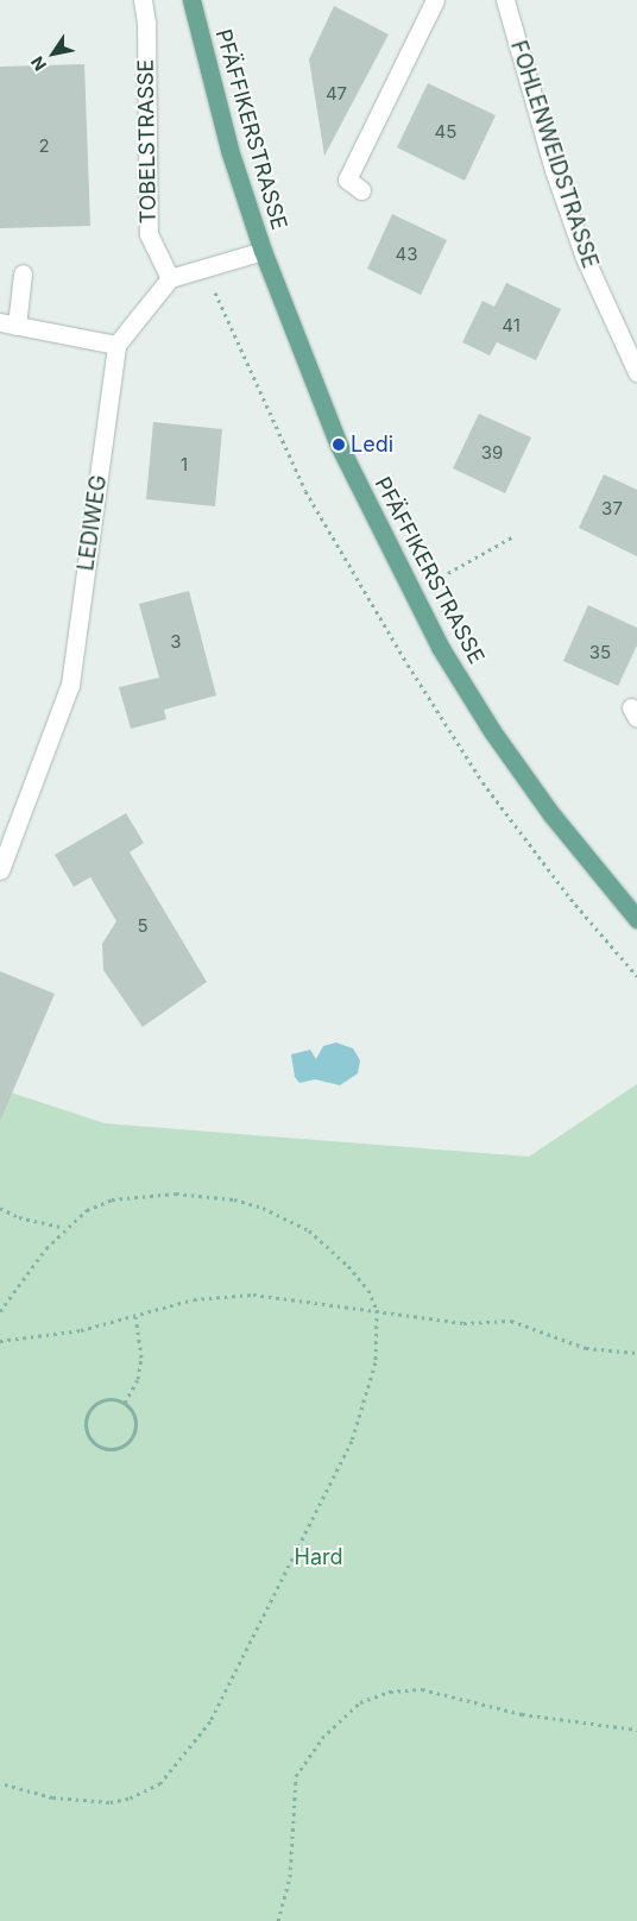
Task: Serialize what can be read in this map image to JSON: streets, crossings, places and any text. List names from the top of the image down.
{
  "streets": {
    "main road": ["PFÄFFIKERSTRASSE"],
    "street": ["TOBELSTRASSE", "FOHLENWEIDSTRASSE", "LEDIWEG"]
  },
  "parks": ["Hard"],
  "places": ["Ledi"],
  "house_numbers": [
    "47",
    "45",
    "2",
    "43",
    "41",
    "39",
    "1",
    "37",
    "3",
    "35",
    "5"
  ],
  "north": "bottom left"
}
